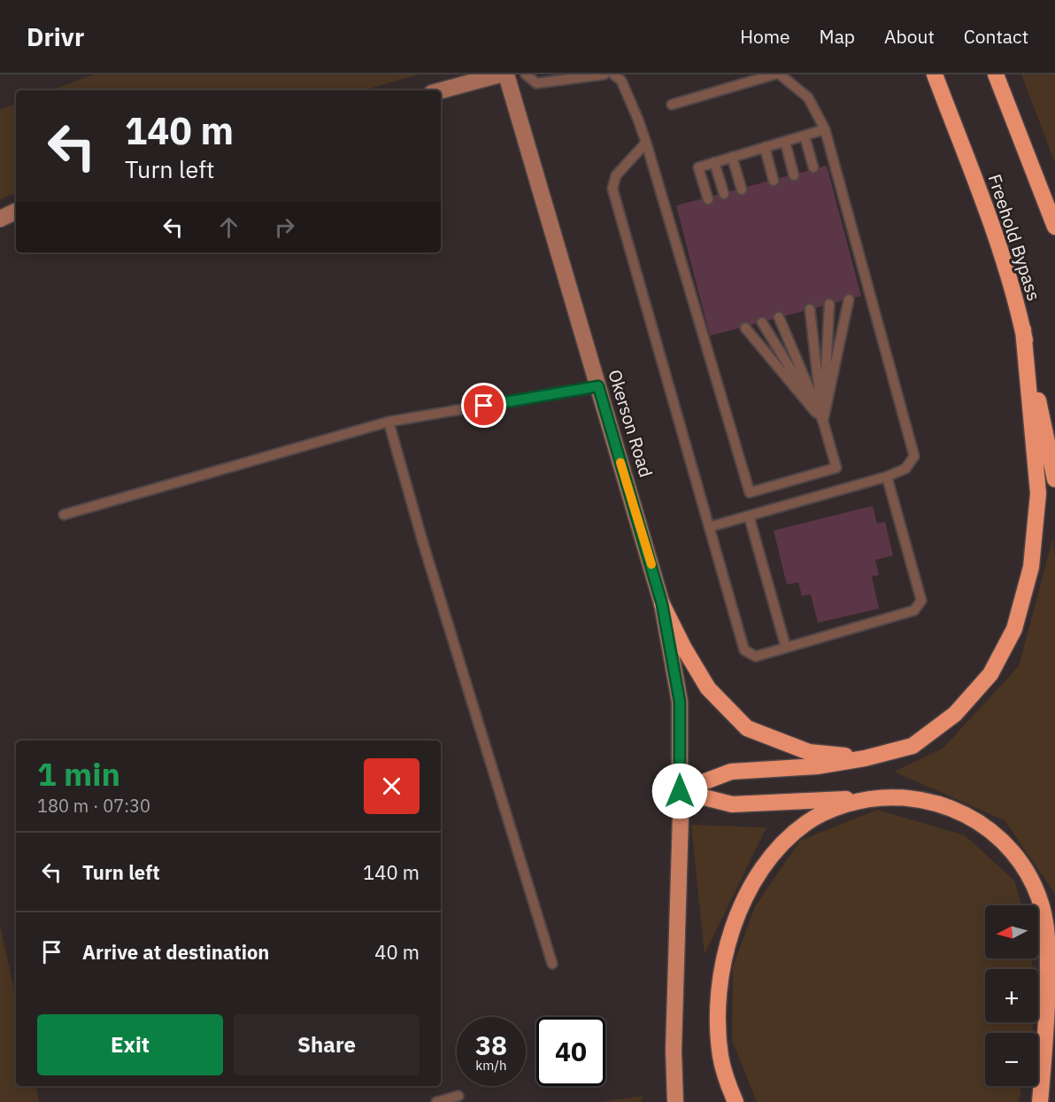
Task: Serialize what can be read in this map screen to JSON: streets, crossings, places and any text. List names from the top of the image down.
{
  "streets": {
    "highway": ["Freehold Bypass"],
    "street": ["Okerson Road"]
  },
  "north": "left",
  "page": {
    "header": "Drivr",
    "nav": [
      "Home",
      "Map",
      "About",
      "Contact"
    ],
    "turn": ["140 m", "Turn left"],
    "heading": ["1 min", "180 m · 07:30"],
    "list": [
      {
        "name": "Turn left",
        "value": "140 m"
      },
      {
        "name": "Arrive at destination",
        "value": "40 m"
      }
    ],
    "map_buttons": ["+", "−"],
    "buttons": ["Exit", "Share"],
    "speed": "38 km/h",
    "limit": "40"
  }
}
